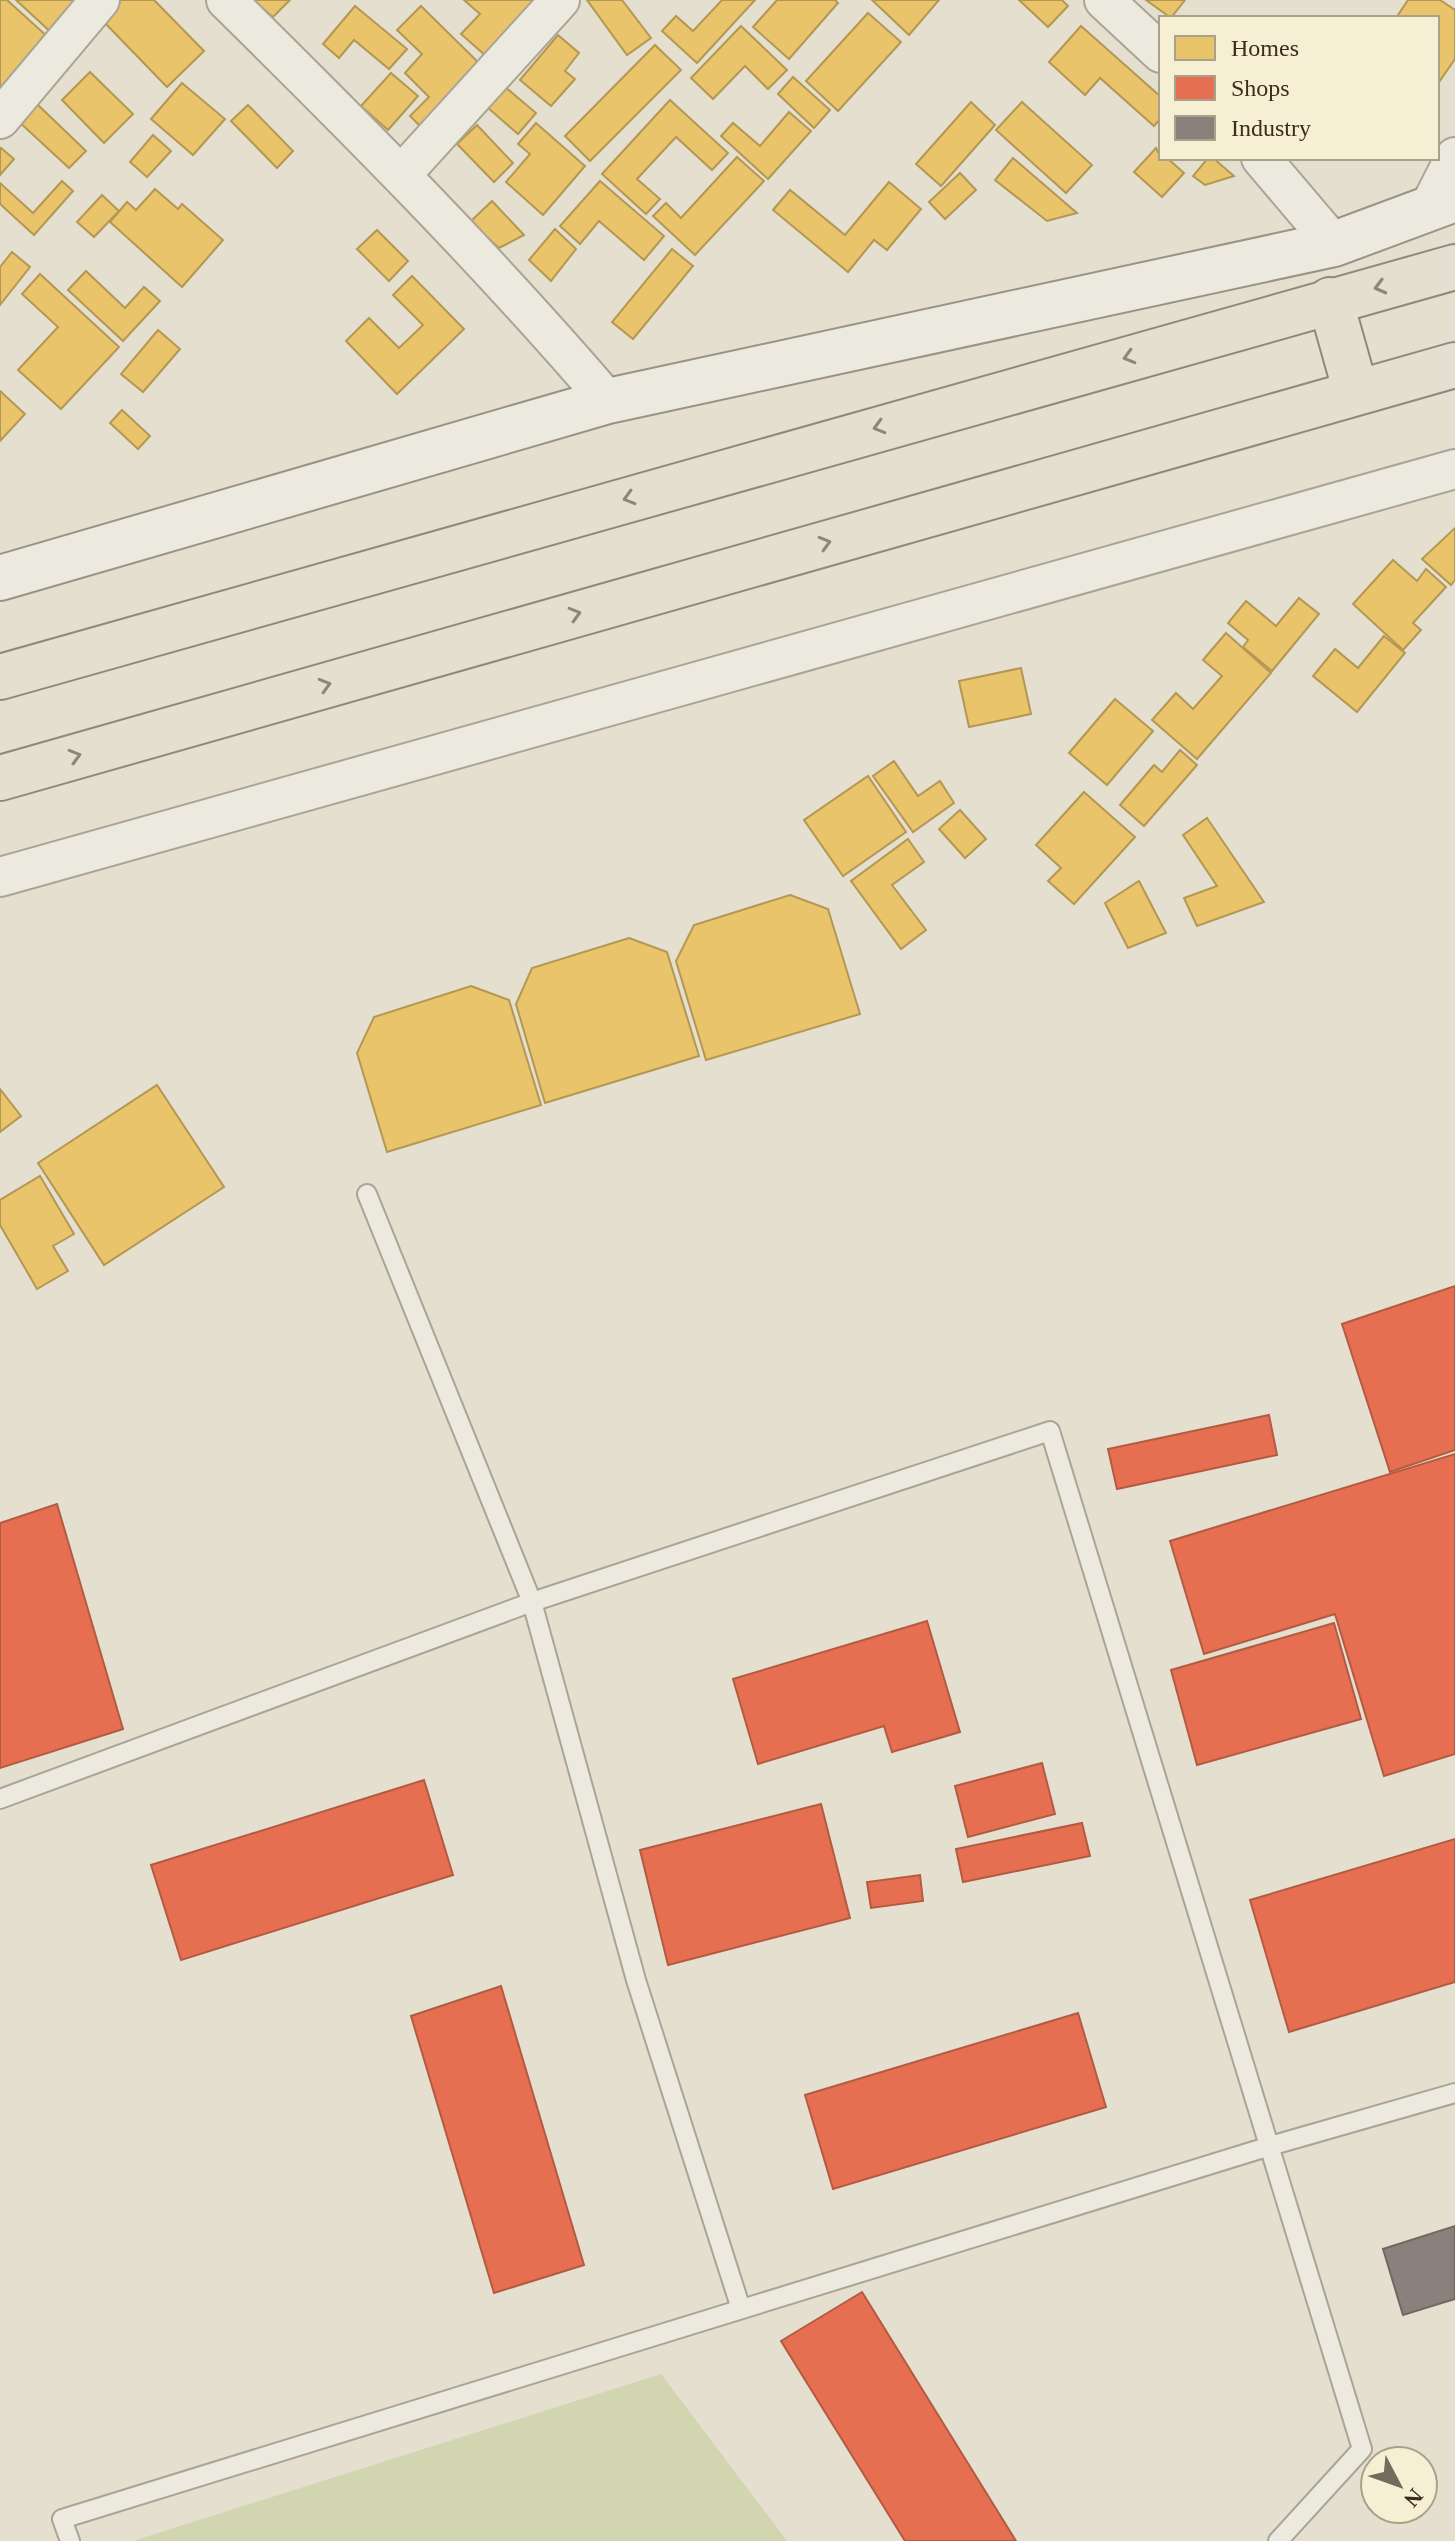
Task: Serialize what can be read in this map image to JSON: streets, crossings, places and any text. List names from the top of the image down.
{
  "legend": ["Homes", "Shops", "Industry"],
  "north": "bottom right"
}
